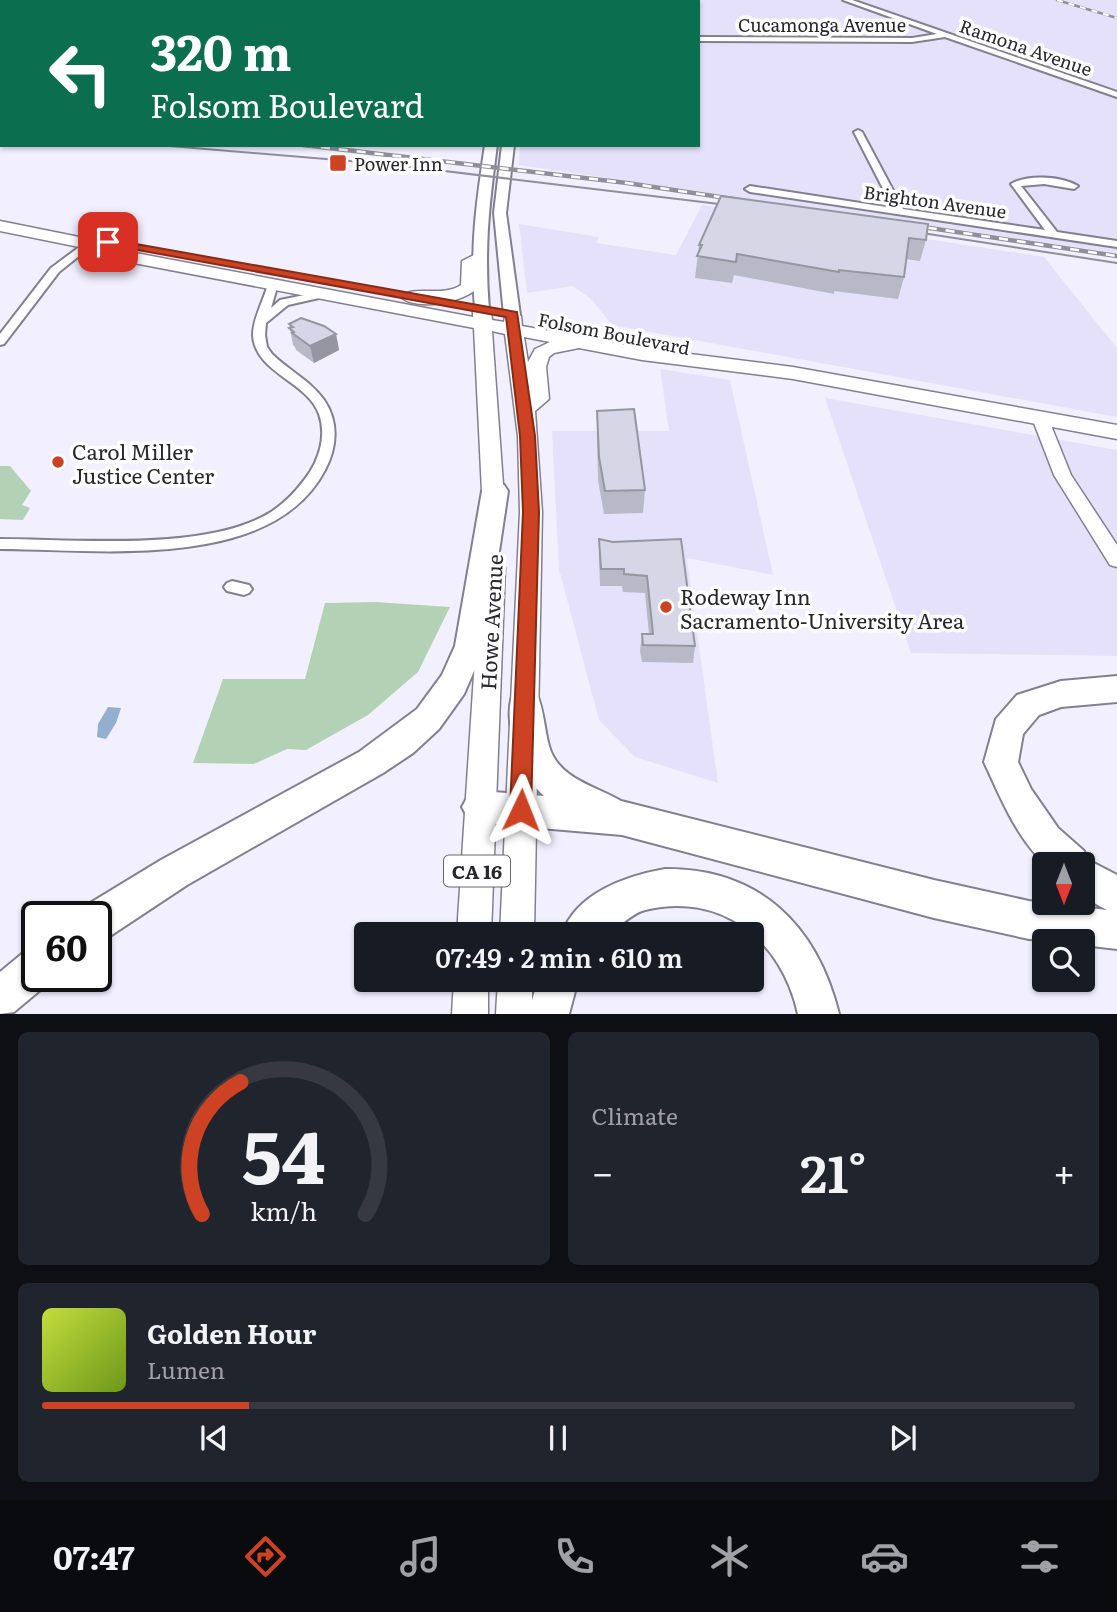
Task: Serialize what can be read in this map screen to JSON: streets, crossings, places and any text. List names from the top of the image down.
{
  "streets": {
    "main road": ["Folsom Boulevard", "Howe Avenue", "CA 16"],
    "street": ["Cucamonga Avenue", "Ramona Avenue", "Brighton Avenue"]
  },
  "crossings": [
    ["Cucamonga Avenue", "Ramona Avenue"],
    ["Folsom Boulevard", "Howe Avenue"]
  ],
  "places": {
    "transit": ["Power Inn"],
    "other": ["Carol Miller Justice Center", "Rodeway Inn Sacramento-University Area"]
  },
  "north": "bottom",
  "page": {
    "turn": ["320 m", "Folsom Boulevard"],
    "limit": "60",
    "trip": "07:49 · 2 min · 610 m",
    "tile": "Climate",
    "heat": ["−", "21°", "+"],
    "song": ["Golden Hour", "Lumen"],
    "tabs": "07:47",
    "gauge": ["54", "km/h"]
  }
}
